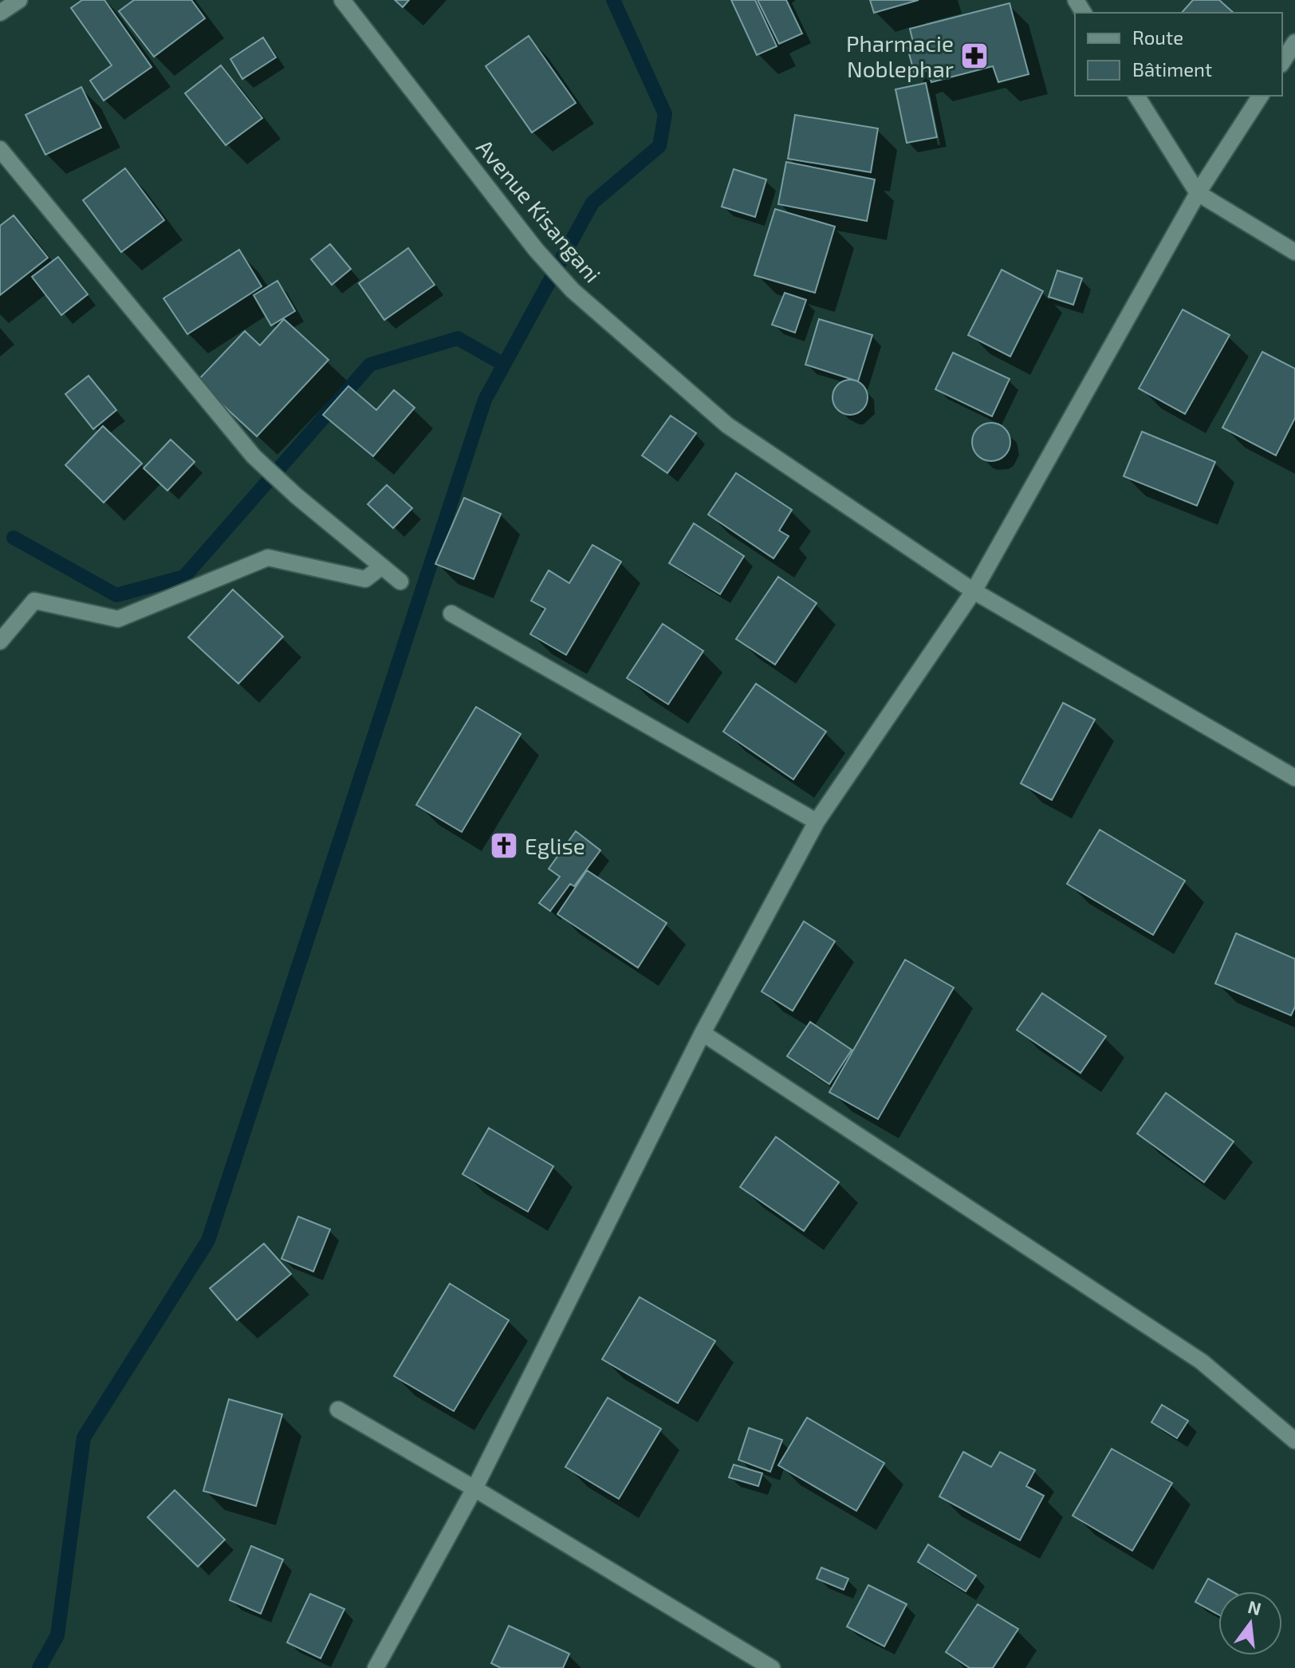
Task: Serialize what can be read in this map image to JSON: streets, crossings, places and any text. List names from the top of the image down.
{
  "streets": {
    "street": ["Avenue Kisangani"]
  },
  "places": {
    "pharmacy": ["Pharmacie Noblephar"],
    "church": ["Eglise"]
  },
  "legend": ["Route", "Bâtiment"],
  "north": "top"
}
